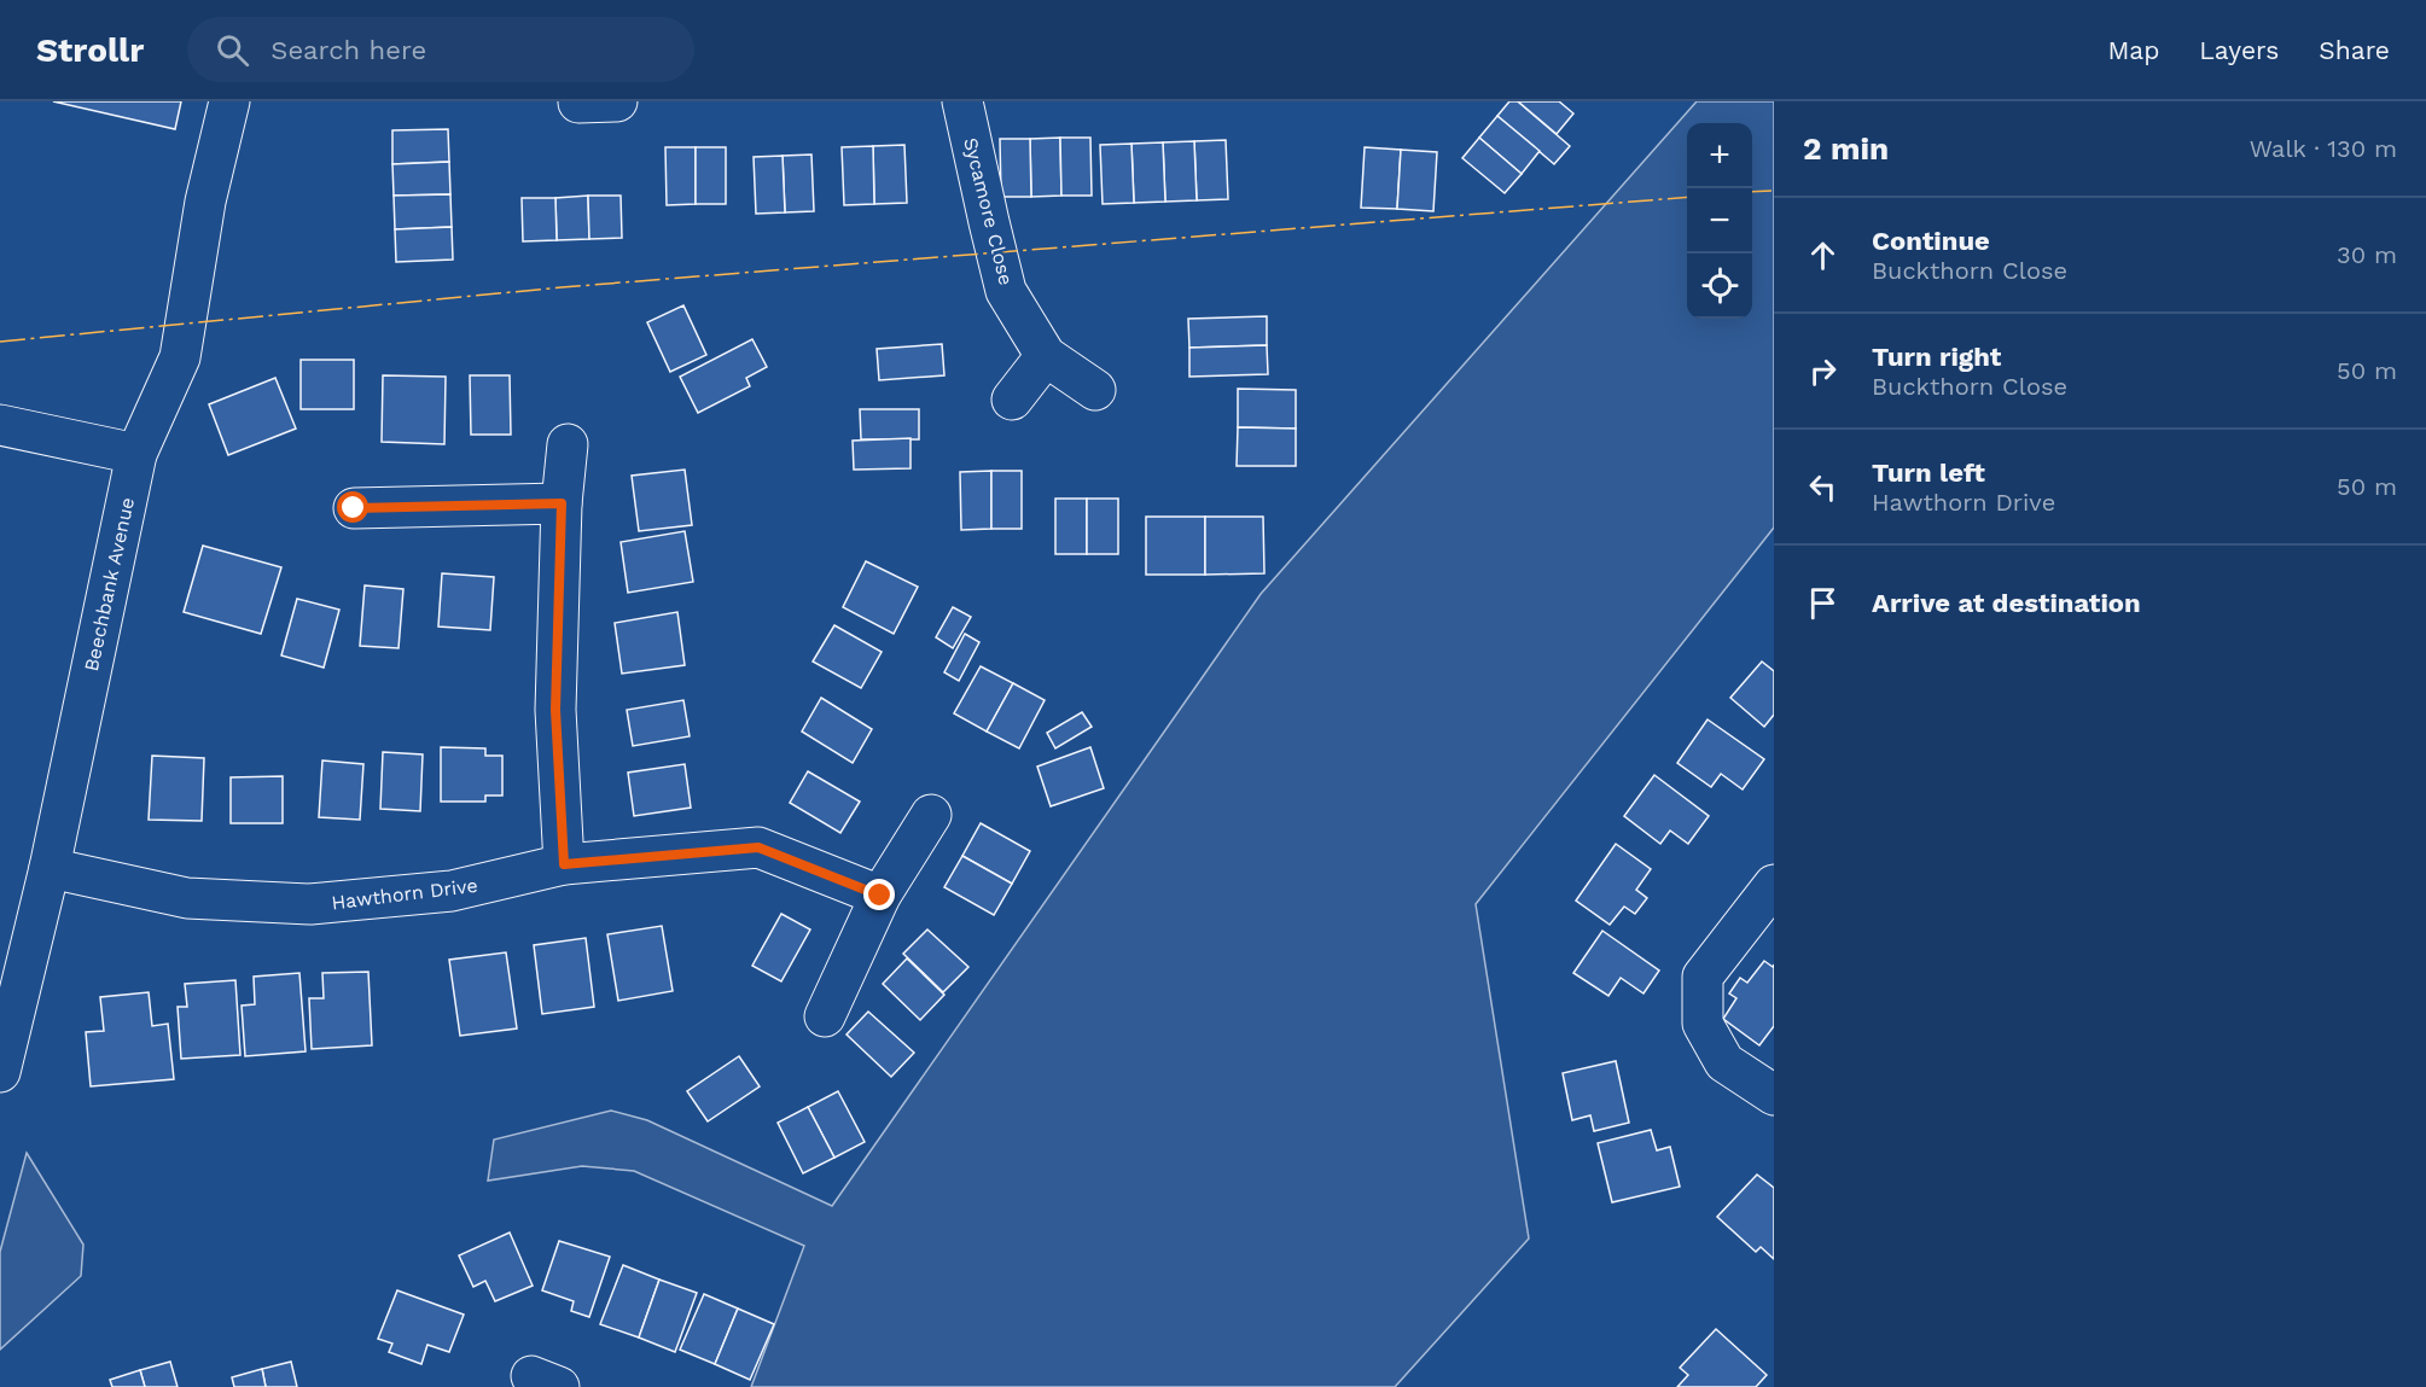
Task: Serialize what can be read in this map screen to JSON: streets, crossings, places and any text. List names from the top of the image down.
{
  "streets": {
    "street": ["Sycamore Close", "Beechbank Avenue", "Hawthorn Drive"]
  },
  "crossings": [
    ["Beechbank Avenue", "Hawthorn Drive"]
  ],
  "page": {
    "header": "Strollr",
    "search": "Search here",
    "nav": ["Map", "Layers", "Share"],
    "heading": ["2 min", "Walk · 130 m"],
    "map_buttons": ["+", "−"],
    "list": [
      ["Continue", "Buckthorn Close", "30 m"],
      ["Turn right", "Buckthorn Close", "50 m"],
      ["Turn left", "Hawthorn Drive", "50 m"],
      "Arrive at destination"
    ]
  }
}
